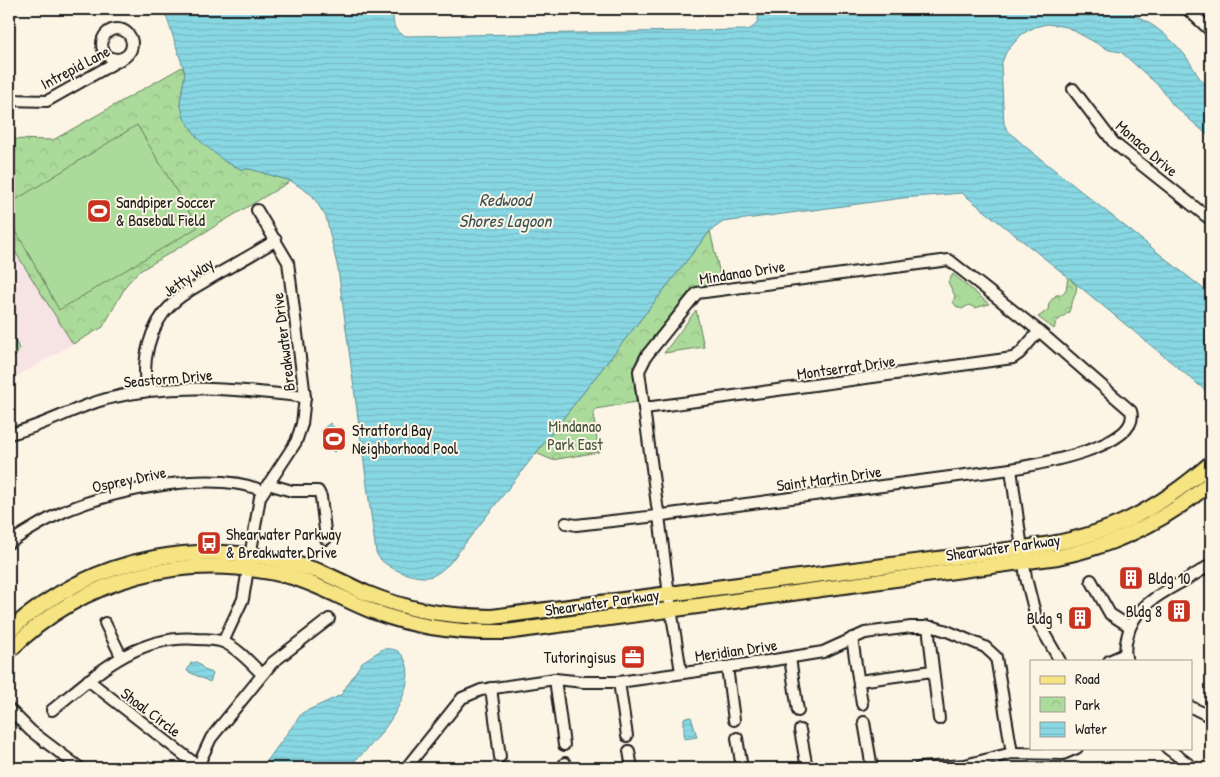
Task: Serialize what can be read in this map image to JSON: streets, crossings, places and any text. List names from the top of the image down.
{
  "streets": {
    "main road": ["Shearwater Parkway"],
    "street": [
      "Intrepid Lane",
      "Monaco Drive",
      "Mindanao Drive",
      "Jetty Way",
      "Breakwater Drive",
      "Montserrat Drive",
      "Seastorm Drive",
      "Saint Martin Drive",
      "Osprey Drive",
      "Meridian Drive",
      "Shoal Circle"
    ]
  },
  "crossings": [
    ["Mindanao Drive", "Montserrat Drive"],
    ["Mindanao Drive", "Saint Martin Drive"],
    ["Mindanao Drive", "Shearwater Parkway"],
    ["Mindanao Drive", "Meridian Drive"],
    ["Jetty Way", "Breakwater Drive"],
    ["Jetty Way", "Seastorm Drive"],
    ["Breakwater Drive", "Seastorm Drive"],
    ["Breakwater Drive", "Osprey Drive"],
    ["Breakwater Drive", "Shearwater Parkway"]
  ],
  "water": ["Redwood Shores Lagoon"],
  "parks": ["Mindanao Park East"],
  "places": {
    "sports": ["Sandpiper Soccer & Baseball Field", "Stratford Bay Neighborhood Pool"],
    "bus stop": ["Shearwater Parkway & Breakwater Drive"],
    "building": ["Bldg 10", "Bldg 8", "Bldg 9"],
    "office": ["Tutoringisus"]
  },
  "legend": ["Road", "Park", "Water"]
}
